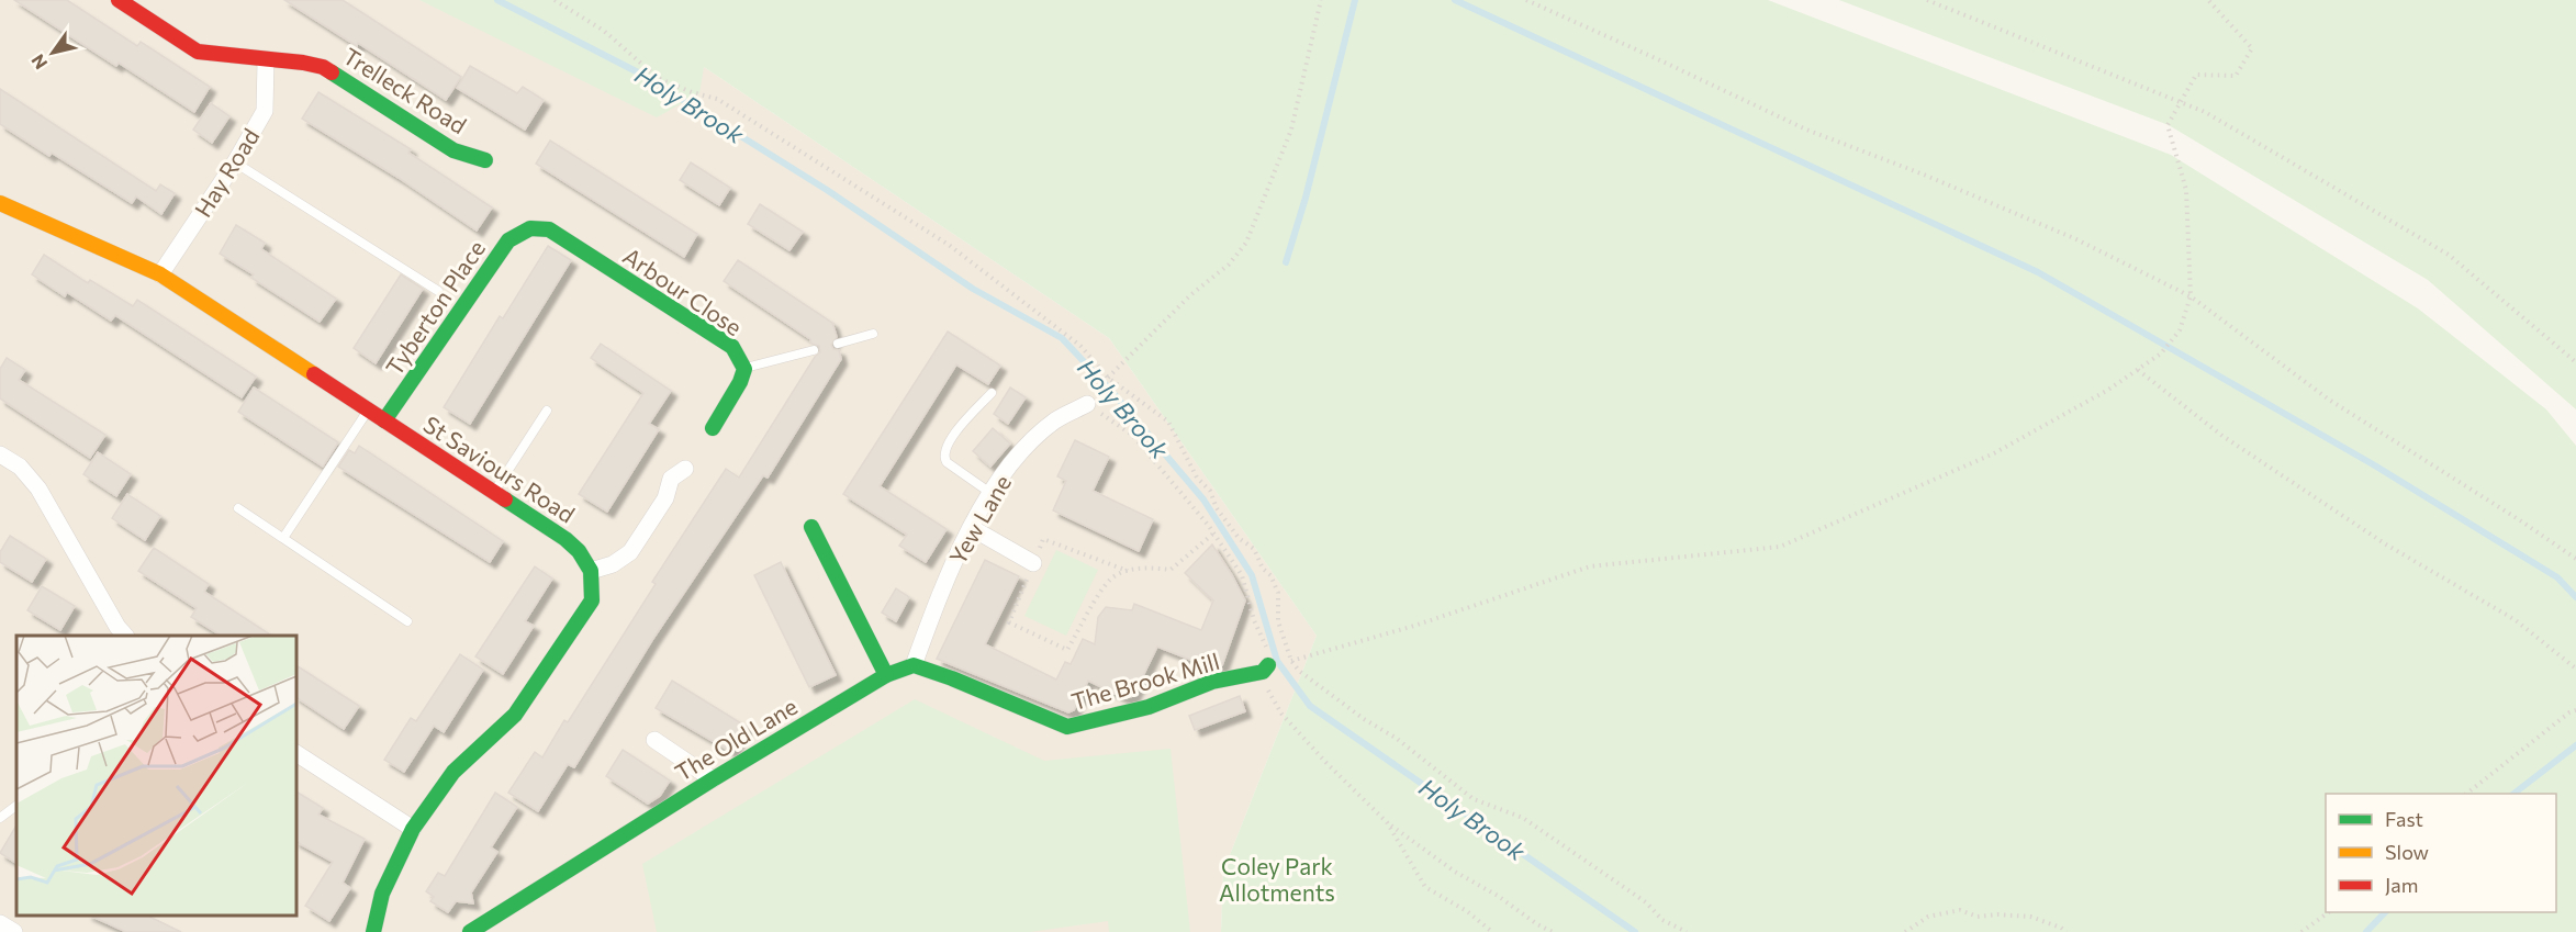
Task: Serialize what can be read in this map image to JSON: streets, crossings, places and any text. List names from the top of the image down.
{
  "streets": {
    "street": [
      "Trelleck Road",
      "Hay Road",
      "Arbour Close",
      "Tyberton Place",
      "St Saviours Road",
      "Yew Lane",
      "The Brook Mill",
      "The Old Lane"
    ]
  },
  "crossings": [
    ["Trelleck Road", "Hay Road"],
    ["Hay Road", "St Saviours Road"],
    ["Arbour Close", "Tyberton Place"],
    ["Tyberton Place", "St Saviours Road"],
    ["Yew Lane", "The Brook Mill"]
  ],
  "water": ["Holy Brook"],
  "parks": ["Coley Park Allotments"],
  "legend": ["Fast", "Slow", "Jam"],
  "north": "bottom left"
}
